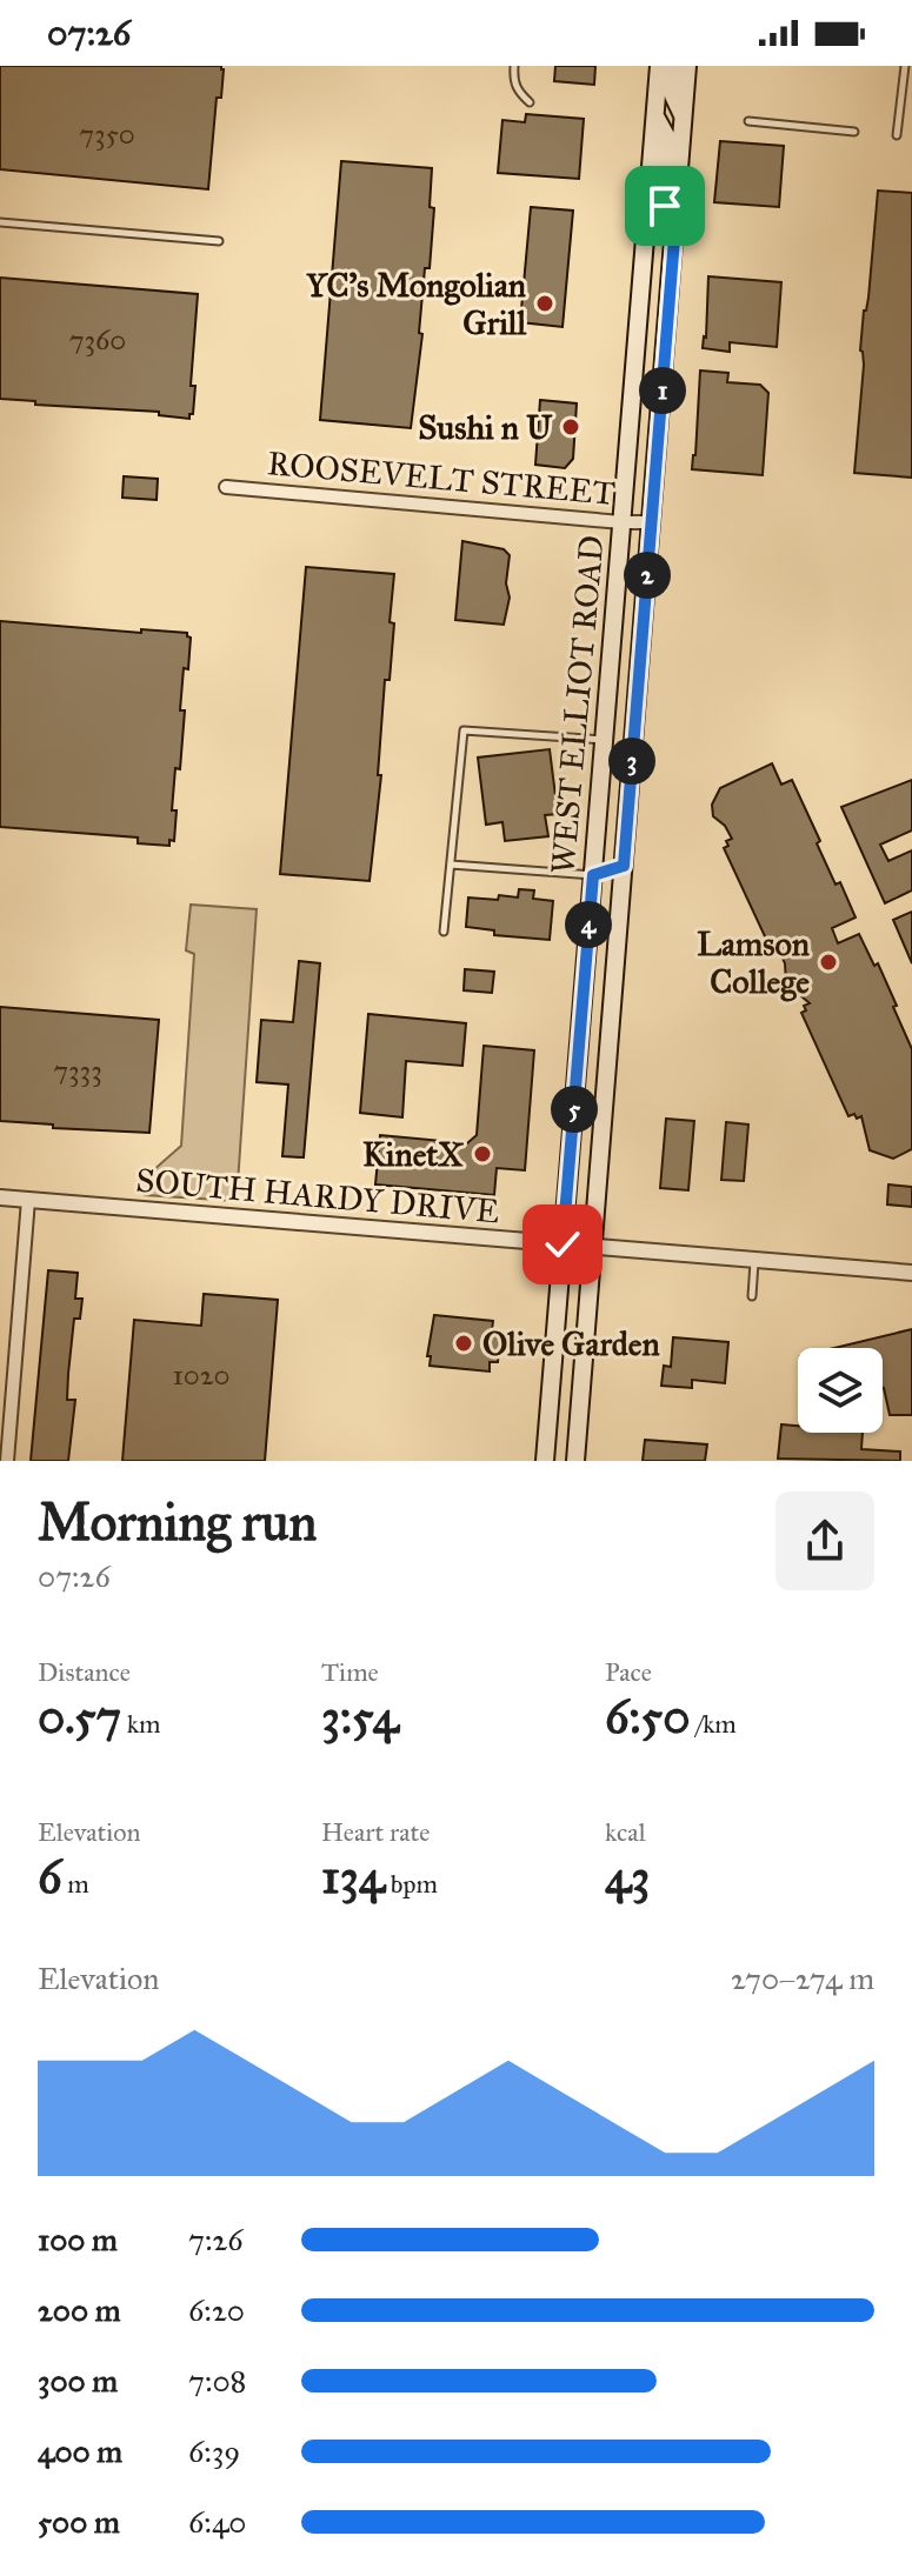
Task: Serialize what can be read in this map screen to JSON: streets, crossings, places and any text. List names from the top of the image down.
{
  "streets": {
    "main road": ["WEST ELLIOT ROAD"],
    "street": ["ROOSEVELT STREET", "SOUTH HARDY DRIVE"]
  },
  "crossings": [
    ["ROOSEVELT STREET", "WEST ELLIOT ROAD"],
    ["WEST ELLIOT ROAD", "SOUTH HARDY DRIVE"]
  ],
  "places": [
    "YC's Mongolian Grill",
    "Sushi n U",
    "Lamson College",
    "KinetX",
    "Olive Garden"
  ],
  "house_numbers": [
    "7350",
    "7360",
    "7333",
    "1020"
  ],
  "page": {
    "status": "07:26",
    "pins": [
      "1",
      "2",
      "3",
      "4",
      "5"
    ],
    "heading": ["Morning run", "07:26"],
    "stats": [
      ["Distance", "0.57 km"],
      ["Time", "3:54"],
      ["Pace", "6:50 /km"],
      ["Elevation", "6 m"],
      ["Heart rate", "134 bpm"],
      ["kcal", "43"]
    ],
    "chart": ["Elevation", "270–274 m"],
    "list": [
      {
        "name": "100 m",
        "note": "7:26"
      },
      {
        "name": "200 m",
        "note": "6:20"
      },
      {
        "name": "300 m",
        "note": "7:08"
      },
      {
        "name": "400 m",
        "note": "6:39"
      },
      {
        "name": "500 m",
        "note": "6:40"
      }
    ]
  }
}
